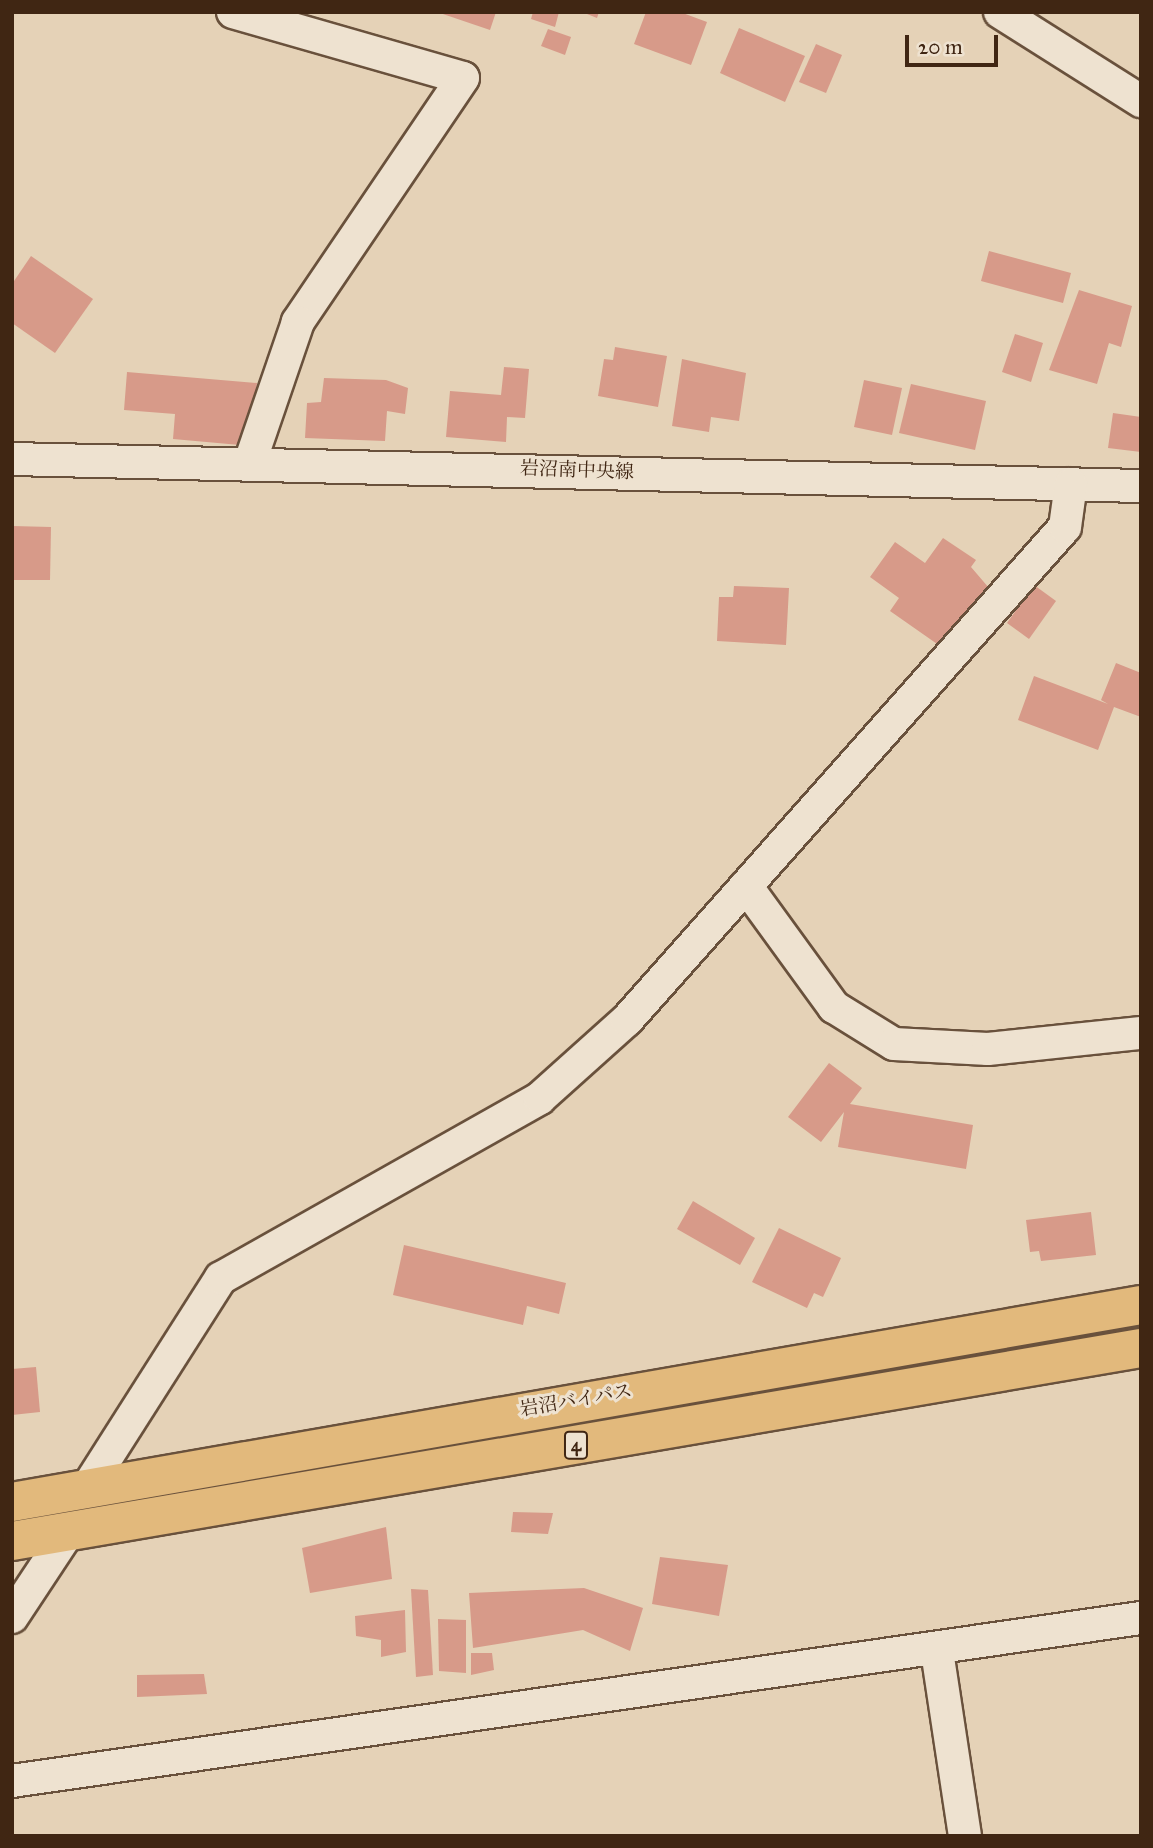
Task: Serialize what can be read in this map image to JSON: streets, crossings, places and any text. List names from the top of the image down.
{
  "streets": {
    "highway": ["岩沼バイパス", "4"],
    "street": ["岩沼南中央線"]
  },
  "scale_bar": "20 m"
}
